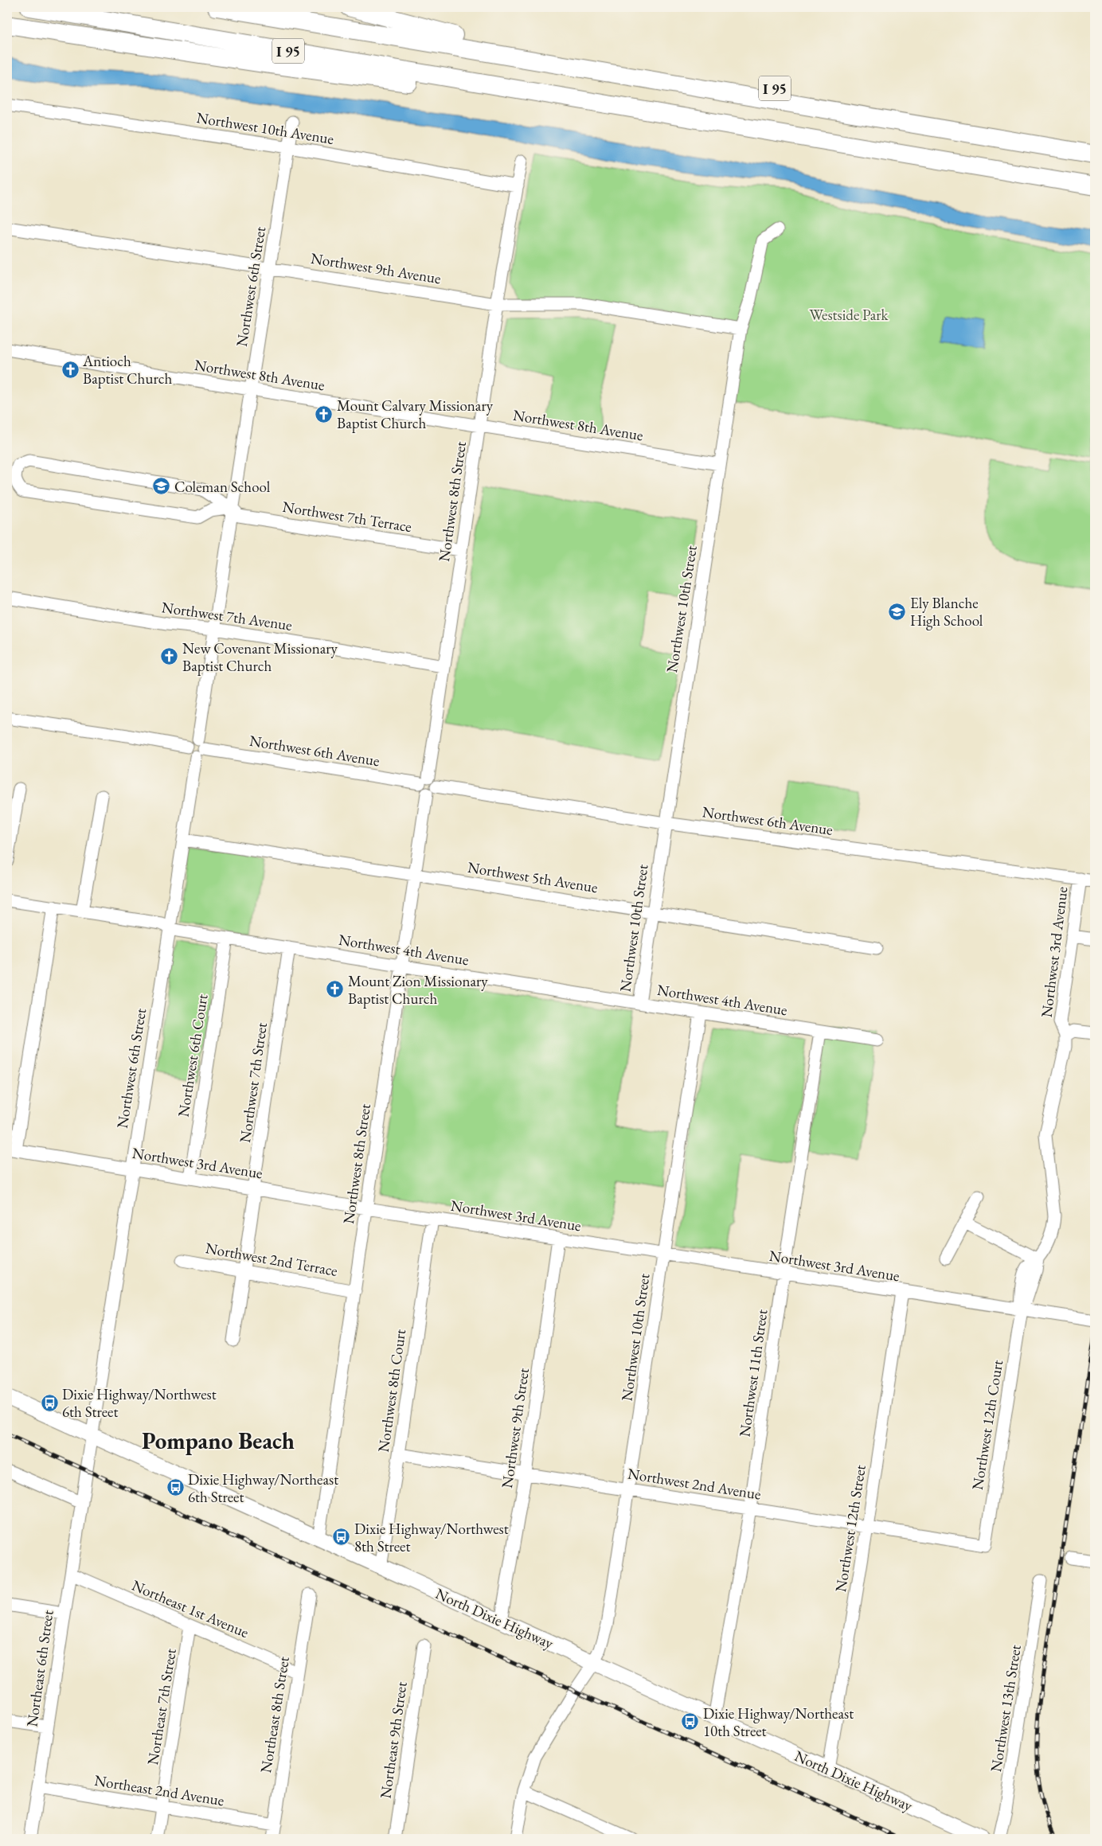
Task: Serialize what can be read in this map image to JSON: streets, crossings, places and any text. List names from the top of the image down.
{
  "streets": {
    "highway": ["I 95"],
    "main road": ["North Dixie Highway"],
    "street": [
      "Northwest 10th Avenue",
      "Northwest 9th Avenue",
      "Northwest 6th Street",
      "Northwest 8th Avenue",
      "Northwest 8th Street",
      "Northwest 7th Terrace",
      "Northwest 10th Street",
      "Northwest 7th Avenue",
      "Northwest 6th Avenue",
      "Northwest 5th Avenue",
      "Northwest 4th Avenue",
      "Northwest 3rd Avenue",
      "Northwest 6th Court",
      "Northwest 7th Street",
      "Northwest 2nd Terrace",
      "Northwest 11th Street",
      "Northwest 8th Court",
      "Northwest 12th Court",
      "Northwest 9th Street",
      "Northwest 2nd Avenue",
      "Northwest 12th Street",
      "Northeast 1st Avenue",
      "Northeast 6th Street",
      "Northeast 7th Street",
      "Northwest 13th Street",
      "Northeast 8th Street",
      "Northeast 9th Street",
      "Northeast 2nd Avenue"
    ]
  },
  "crossings": [
    ["Northwest 10th Avenue", "Northwest 6th Street"],
    ["Northwest 10th Avenue", "Northwest 8th Street"],
    ["Northwest 9th Avenue", "Northwest 6th Street"],
    ["Northwest 9th Avenue", "Northwest 8th Street"],
    ["Northwest 9th Avenue", "Northwest 10th Street"],
    ["Northwest 6th Street", "Northwest 8th Avenue"],
    ["Northwest 6th Street", "Northwest 7th Terrace"],
    ["Northwest 6th Street", "Northwest 7th Avenue"],
    ["Northwest 6th Street", "Northwest 6th Avenue"],
    ["Northwest 6th Street", "Northwest 5th Avenue"],
    ["Northwest 6th Street", "Northwest 4th Avenue"],
    ["Northwest 6th Street", "Northwest 3rd Avenue"],
    ["Northwest 6th Street", "North Dixie Highway"],
    ["Northwest 6th Street", "Northeast 6th Street"],
    ["Northwest 8th Avenue", "Northwest 8th Street"],
    ["Northwest 8th Avenue", "Northwest 10th Street"],
    ["Northwest 8th Street", "Northwest 7th Terrace"],
    ["Northwest 8th Street", "Northwest 7th Avenue"],
    ["Northwest 8th Street", "Northwest 6th Avenue"],
    ["Northwest 8th Street", "Northwest 5th Avenue"],
    ["Northwest 8th Street", "Northwest 4th Avenue"],
    ["Northwest 8th Street", "Northwest 3rd Avenue"],
    ["Northwest 8th Street", "Northwest 2nd Terrace"],
    ["Northwest 8th Street", "North Dixie Highway"],
    ["Northwest 10th Street", "Northwest 6th Avenue"],
    ["Northwest 10th Street", "Northwest 5th Avenue"],
    ["Northwest 10th Street", "Northwest 4th Avenue"],
    ["Northwest 10th Street", "Northwest 3rd Avenue"],
    ["Northwest 10th Street", "Northwest 2nd Avenue"],
    ["Northwest 10th Street", "North Dixie Highway"],
    ["Northwest 6th Avenue", "Northwest 3rd Avenue"],
    ["Northwest 4th Avenue", "Northwest 6th Court"],
    ["Northwest 4th Avenue", "Northwest 7th Street"],
    ["Northwest 4th Avenue", "Northwest 11th Street"],
    ["Northwest 3rd Avenue", "Northwest 6th Court"],
    ["Northwest 3rd Avenue", "Northwest 7th Street"],
    ["Northwest 3rd Avenue", "Northwest 11th Street"],
    ["Northwest 3rd Avenue", "Northwest 8th Court"],
    ["Northwest 3rd Avenue", "Northwest 12th Court"],
    ["Northwest 3rd Avenue", "Northwest 9th Street"],
    ["Northwest 3rd Avenue", "Northwest 12th Street"],
    ["Northwest 7th Street", "Northwest 2nd Terrace"],
    ["Northwest 11th Street", "Northwest 2nd Avenue"],
    ["Northwest 11th Street", "North Dixie Highway"],
    ["Northwest 8th Court", "Northwest 2nd Avenue"],
    ["Northwest 8th Court", "North Dixie Highway"],
    ["Northwest 12th Court", "Northwest 2nd Avenue"],
    ["Northwest 9th Street", "Northwest 2nd Avenue"],
    ["Northwest 9th Street", "North Dixie Highway"],
    ["Northwest 2nd Avenue", "Northwest 12th Street"],
    ["Northwest 12th Street", "North Dixie Highway"],
    ["Northeast 1st Avenue", "Northeast 6th Street"],
    ["Northeast 1st Avenue", "Northeast 7th Street"],
    ["Northeast 1st Avenue", "Northeast 8th Street"],
    ["Northeast 6th Street", "Northeast 2nd Avenue"],
    ["Northeast 7th Street", "Northeast 2nd Avenue"],
    ["Northeast 8th Street", "Northeast 2nd Avenue"]
  ],
  "districts": ["Pompano Beach"],
  "parks": ["Westside Park"],
  "places": {
    "church": [
      "Antioch Baptist Church",
      "Mount Calvary Missionary Baptist Church",
      "New Covenant Missionary Baptist Church",
      "Mount Zion Missionary Baptist Church"
    ],
    "school or university": ["Coleman School", "Ely Blanche High School"],
    "bus stop": [
      "Dixie Highway/Northwest 6th Street",
      "Dixie Highway/Northeast 6th Street",
      "Dixie Highway/Northwest 8th Street",
      "Dixie Highway/Northeast 10th Street"
    ]
  }
}
